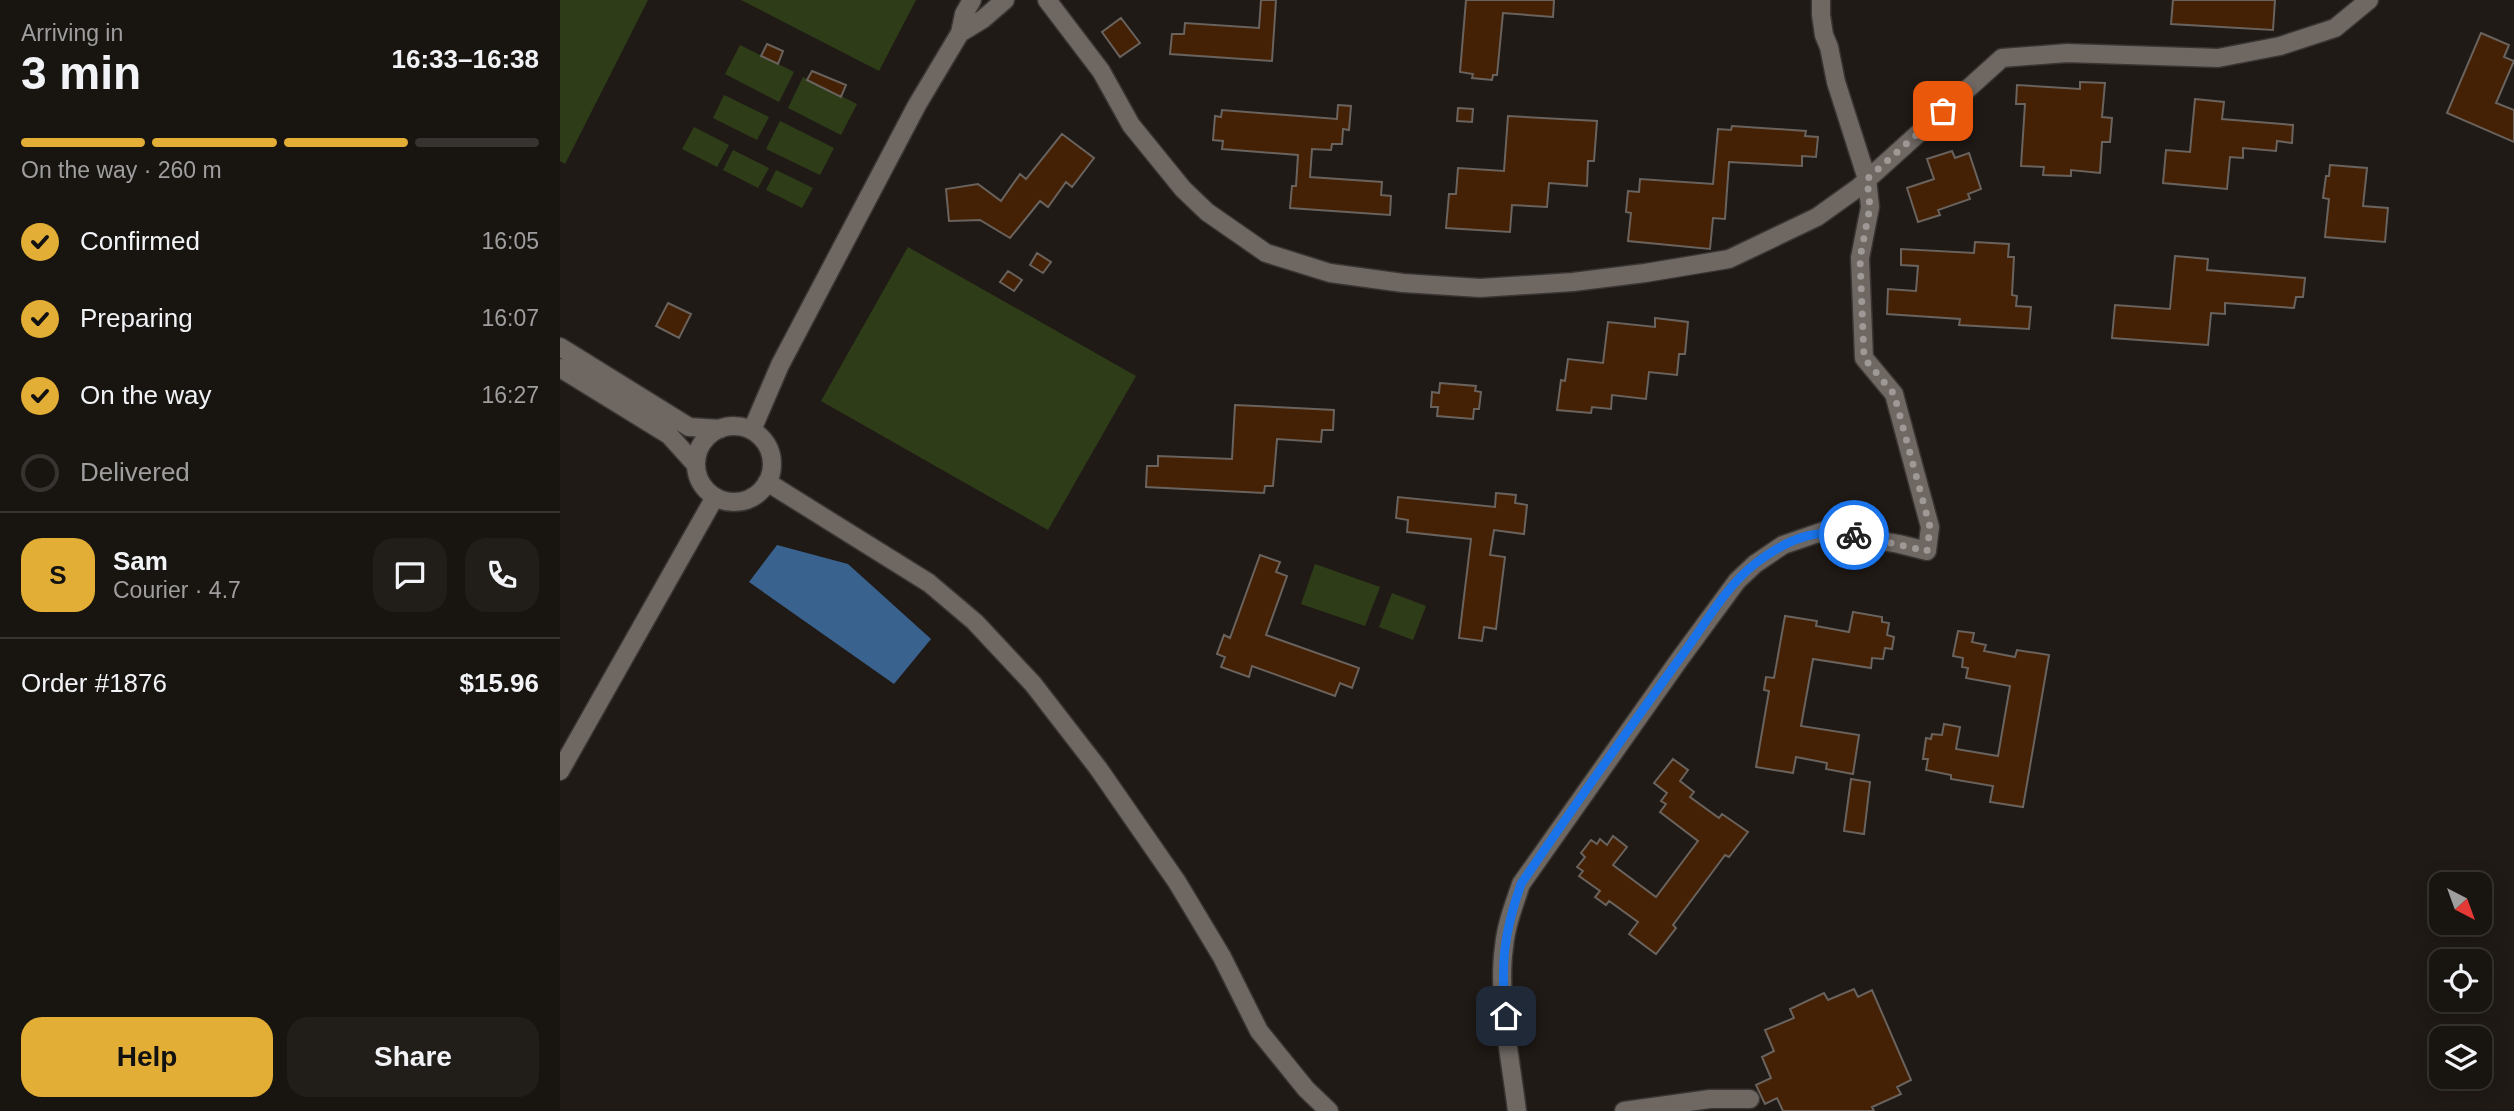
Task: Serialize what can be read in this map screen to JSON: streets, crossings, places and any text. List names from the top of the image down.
{
  "north": "bottom right",
  "page": {
    "heading": ["3 min", "Arriving in", "16:33–16:38"],
    "panel": [
      "Sam",
      "Courier · 4.7",
      "Order #1876",
      "$15.96"
    ],
    "bar": "On the way · 260 m",
    "list": [
      ["Confirmed", "16:05"],
      ["Preparing", "16:07"],
      ["On the way", "16:27"],
      "Delivered"
    ],
    "round": "S",
    "buttons": ["Help", "Share"]
  }
}
